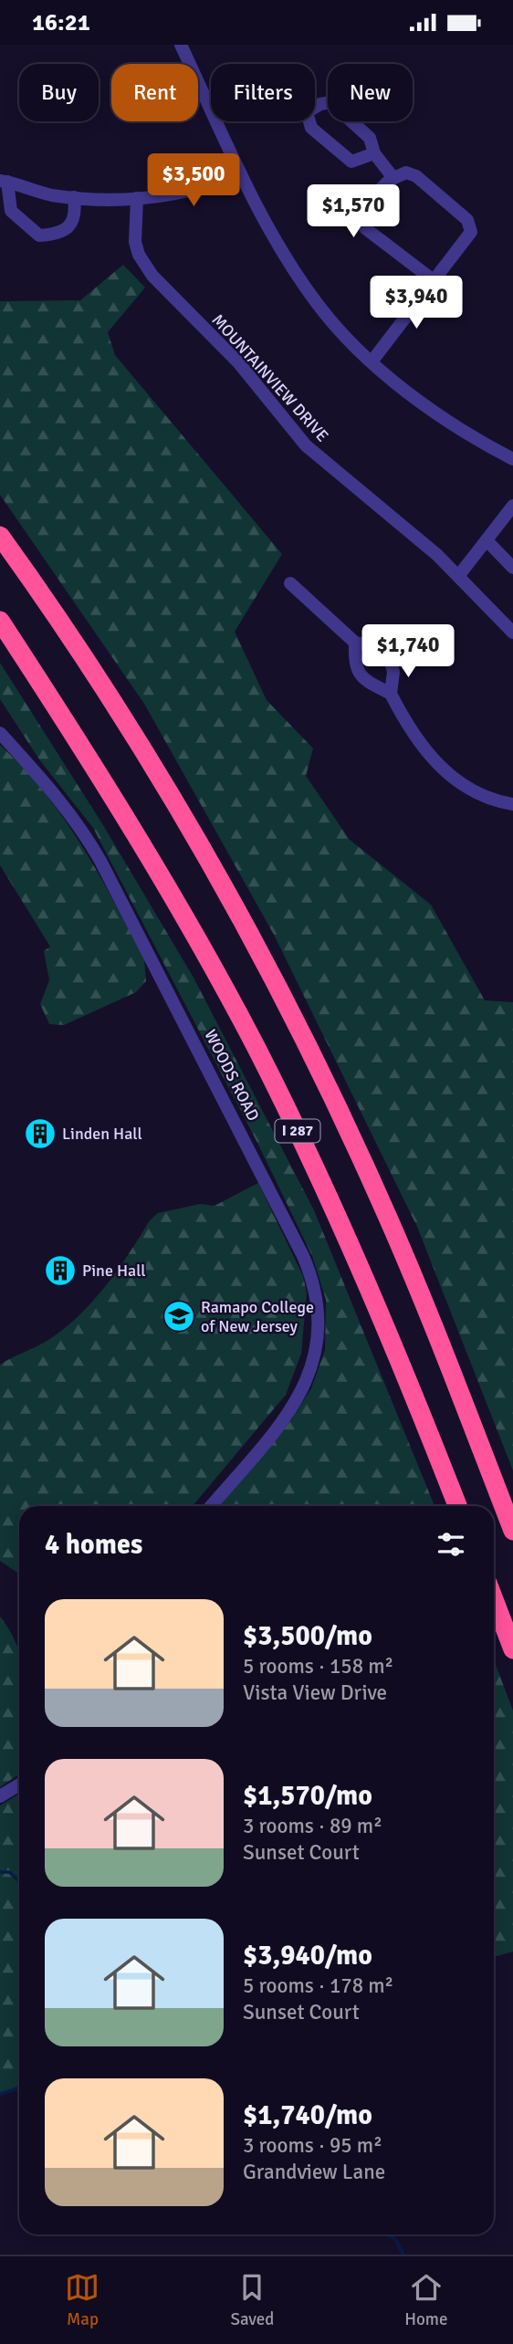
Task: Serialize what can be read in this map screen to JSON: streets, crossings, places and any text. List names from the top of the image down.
{
  "streets": {
    "highway": ["I 287"],
    "street": ["MOUNTAINVIEW DRIVE", "WOODS ROAD"]
  },
  "places": {
    "building": ["Linden Hall", "Pine Hall"],
    "school or university": ["Ramapo College of New Jersey"]
  },
  "page": {
    "status": "16:21",
    "chip": [
      "Buy",
      "Rent",
      "Filters",
      "New"
    ],
    "price": [
      "$3,500",
      "$1,570",
      "$3,940",
      "$1,740"
    ],
    "heading": "4 homes",
    "list": [
      {
        "name": "$3,500/mo",
        "note": "5 rooms · 158 m² · Vista View Drive"
      },
      {
        "name": "$1,570/mo",
        "note": "3 rooms · 89 m² · Sunset Court"
      },
      {
        "name": "$3,940/mo",
        "note": "5 rooms · 178 m² · Sunset Court"
      },
      {
        "name": "$1,740/mo",
        "note": "3 rooms · 95 m² · Grandview Lane"
      }
    ],
    "tabs": ["Map", "Saved", "Home"]
  }
}
